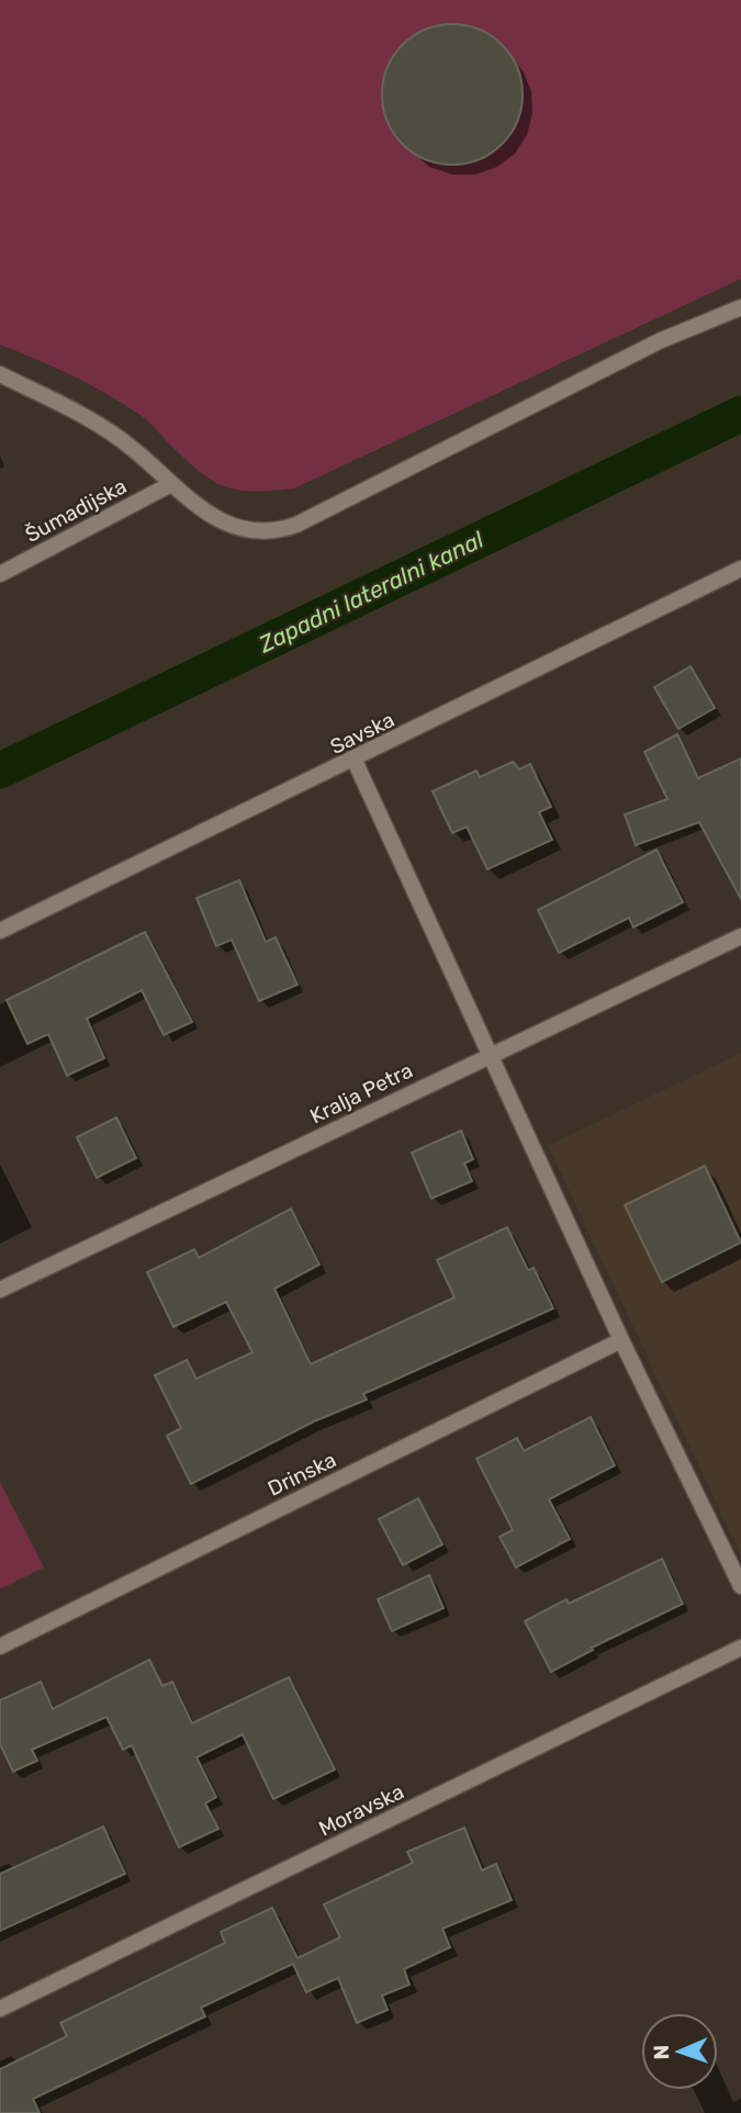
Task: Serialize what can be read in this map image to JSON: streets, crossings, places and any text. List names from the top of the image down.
{
  "streets": {
    "street": [
      "Šumadijska",
      "Savska",
      "Kralja Petra",
      "Drinska",
      "Moravska"
    ]
  },
  "water": ["Zapadni lateralni kanal"],
  "north": "left"
}
